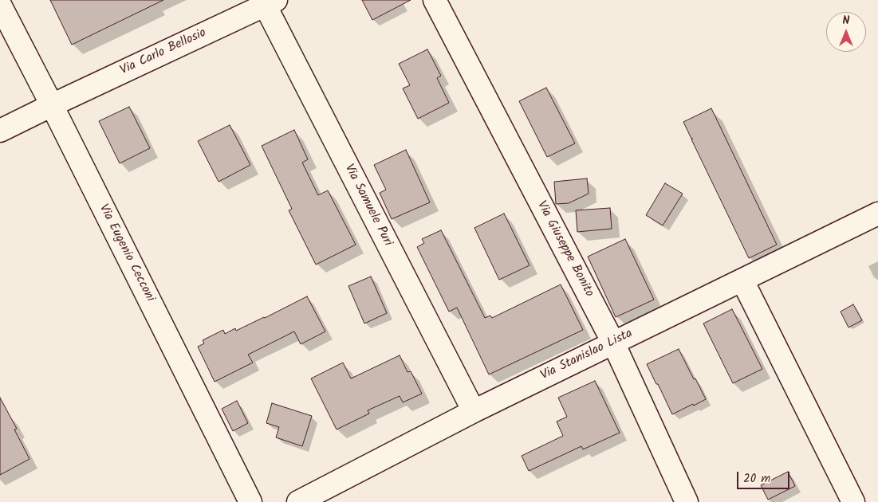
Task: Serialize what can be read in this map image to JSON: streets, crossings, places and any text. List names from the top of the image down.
{
  "streets": {
    "street": [
      "Via Carlo Bellosio",
      "Via Samuele Puri",
      "Via Giuseppe Bonito",
      "Via Eugenio Cecconi",
      "Via Stanislao Lista"
    ]
  },
  "crossings": [
    ["Via Carlo Bellosio", "Via Samuele Puri"],
    ["Via Carlo Bellosio", "Via Eugenio Cecconi"],
    ["Via Samuele Puri", "Via Stanislao Lista"],
    ["Via Giuseppe Bonito", "Via Stanislao Lista"]
  ],
  "scale_bar": "20 m",
  "north": "top"
}
